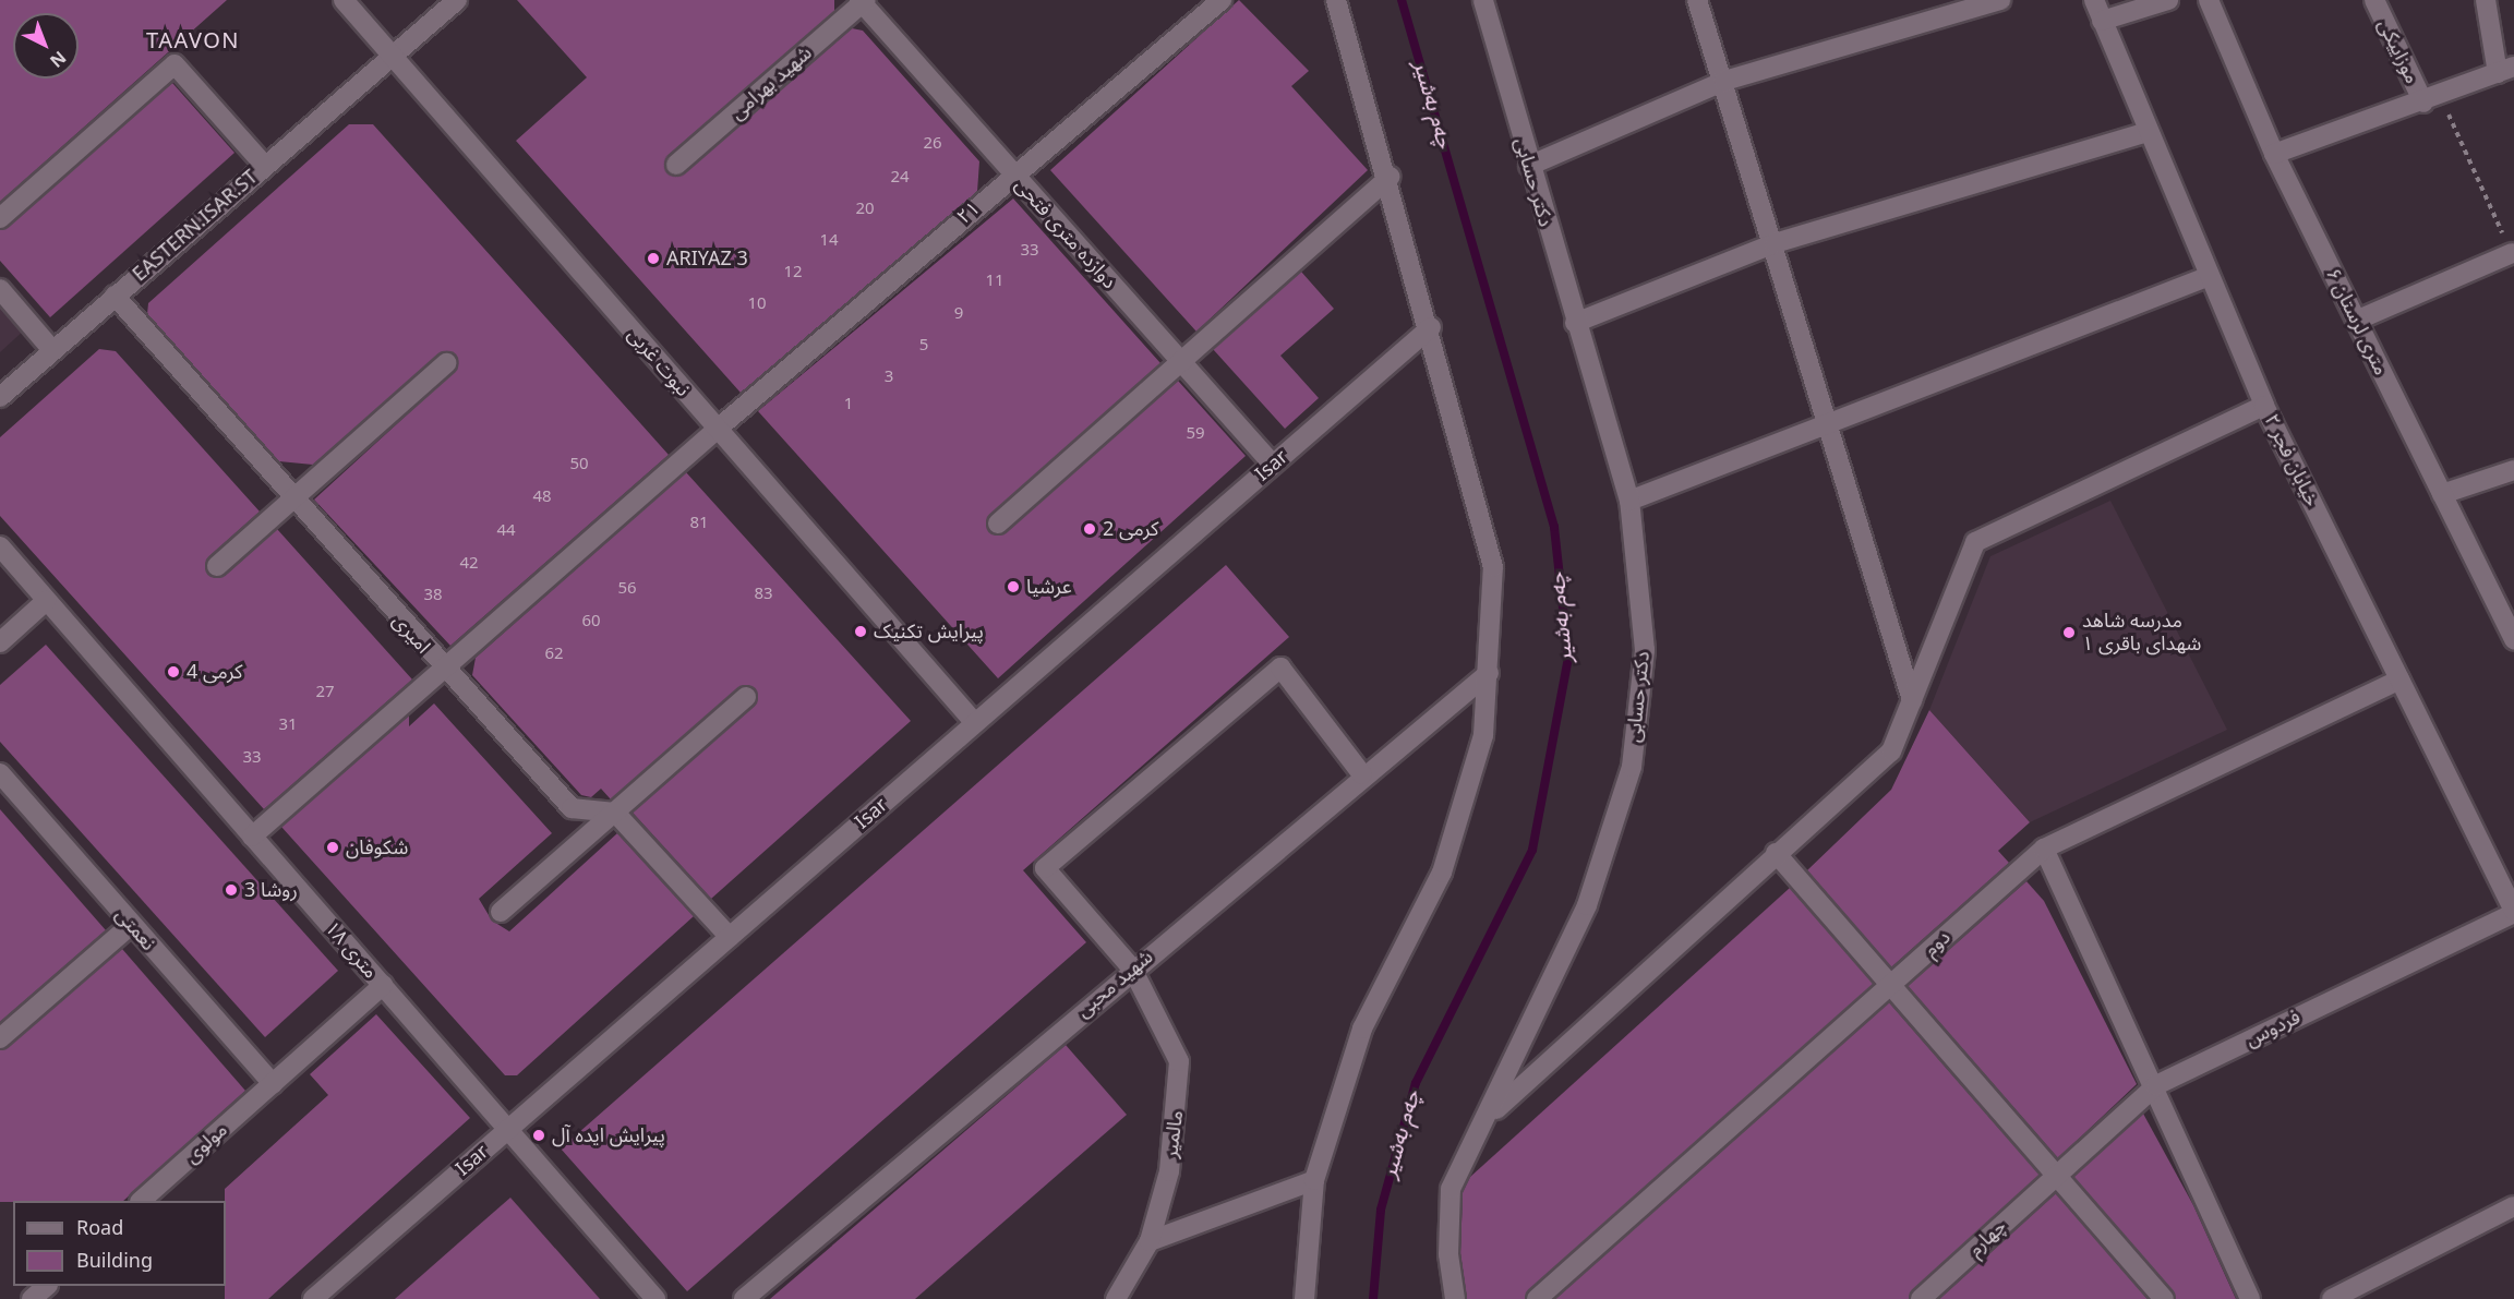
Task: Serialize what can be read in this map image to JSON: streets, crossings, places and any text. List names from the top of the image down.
{
  "streets": {
    "street": [
      "موزاییکی",
      "شهید بهرامی",
      "دکتر حسابی",
      "۲۱",
      "EASTERN.ISAR.ST",
      "دوازده متری فتحی",
      "۶ متری لرستان",
      "نبوت غربی",
      "خیابان فجر ۲",
      "Isar",
      "امیری",
      "نعمتی",
      "دوم",
      "۱۸ متری",
      "شهید محبی",
      "فردوس",
      "مالمیر",
      "مولوی",
      "چهارم"
    ]
  },
  "crossings": [
    ["شهید بهرامی", "دوازده متری فتحی"],
    ["۲۱", "دوازده متری فتحی"],
    ["۲۱", "نبوت غربی"],
    ["۲۱", "امیری"],
    ["۲۱", "۱۸ متری"],
    ["EASTERN.ISAR.ST", "نبوت غربی"],
    ["EASTERN.ISAR.ST", "امیری"],
    ["دوازده متری فتحی", "Isar"],
    ["نبوت غربی", "Isar"],
    ["خیابان فجر ۲", "دوم"],
    ["خیابان فجر ۲", "فردوس"],
    ["Isar", "۱۸ متری"],
    ["نعمتی", "مولوی"],
    ["۱۸ متری", "مولوی"],
    ["شهید محبی", "مالمیر"],
    ["فردوس", "چهارم"]
  ],
  "districts": ["TAAVON"],
  "water": ["چەم بەشیر"],
  "places": [
    "ARIYAZ 3",
    "کرمی 2",
    "عرشیا",
    "پیرایش تکنیک",
    "مدرسه شاهد شهدای باقری ۱",
    "کرمی 4",
    "شکوفان",
    "روشا 3",
    "پیرایش ایده آل"
  ],
  "house_numbers": [
    "26",
    "24",
    "20",
    "14",
    "33",
    "12",
    "11",
    "10",
    "9",
    "5",
    "3",
    "1",
    "59",
    "50",
    "48",
    "81",
    "44",
    "42",
    "56",
    "83",
    "38",
    "60",
    "62",
    "27",
    "31",
    "33"
  ],
  "legend": ["Road", "Building"],
  "north": "bottom right"
}
